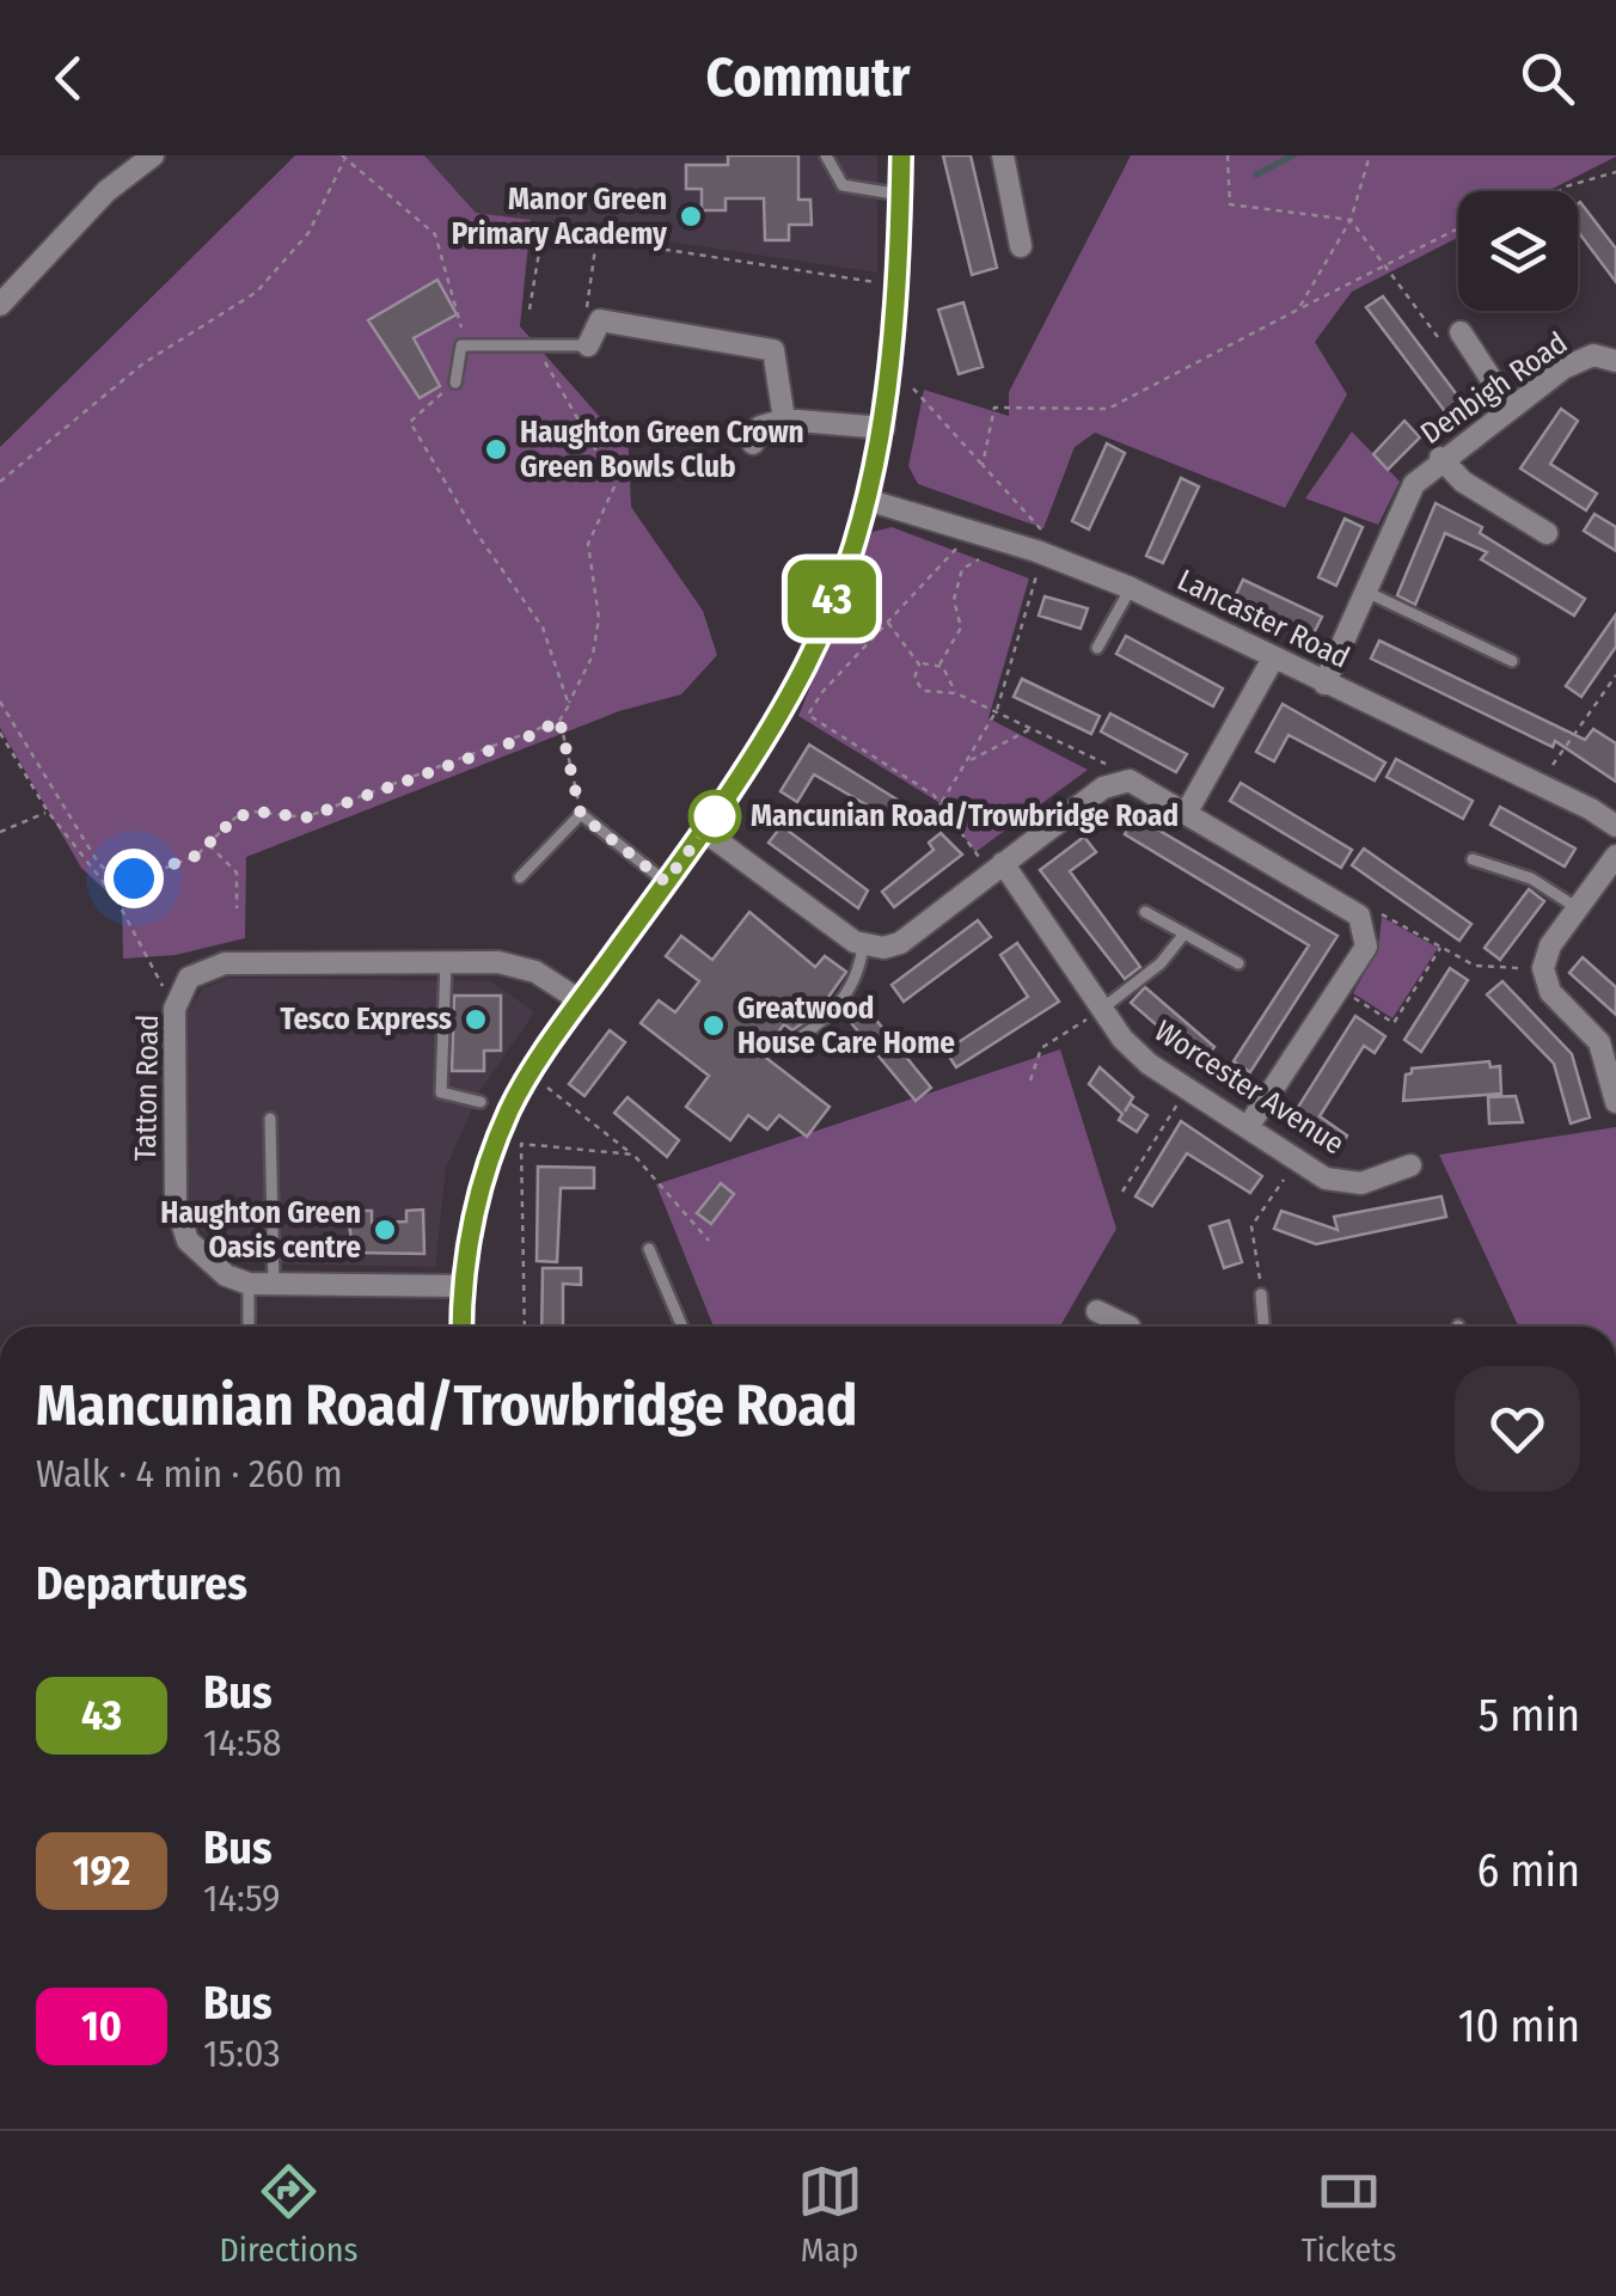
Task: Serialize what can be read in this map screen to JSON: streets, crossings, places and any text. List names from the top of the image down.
{
  "streets": {
    "street": [
      "Denbigh Road",
      "Lancaster Road",
      "Tatton Road",
      "Worcester Avenue"
    ]
  },
  "crossings": [
    ["Denbigh Road", "Lancaster Road"]
  ],
  "places": [
    "Manor Green Primary Academy",
    "Haughton Green Crown Green Bowls Club",
    "Mancunian Road/Trowbridge Road",
    "Tesco Express",
    "Greatwood House Care Home",
    "Haughton Green Oasis centre"
  ],
  "lines": ["bus line 43"],
  "page": {
    "header": "Commutr",
    "on_map": "43",
    "heading": [
      ["Mancunian Road/Trowbridge Road", "Walk · 4 min · 260 m"],
      "Departures"
    ],
    "list": [
      {
        "mark": "43",
        "name": "Bus",
        "note": "14:58",
        "value": "5 min"
      },
      {
        "mark": "192",
        "name": "Bus",
        "note": "14:59",
        "value": "6 min"
      },
      {
        "mark": "10",
        "name": "Bus",
        "note": "15:03",
        "value": "10 min"
      }
    ],
    "tabs": ["Directions", "Map", "Tickets"]
  }
}
